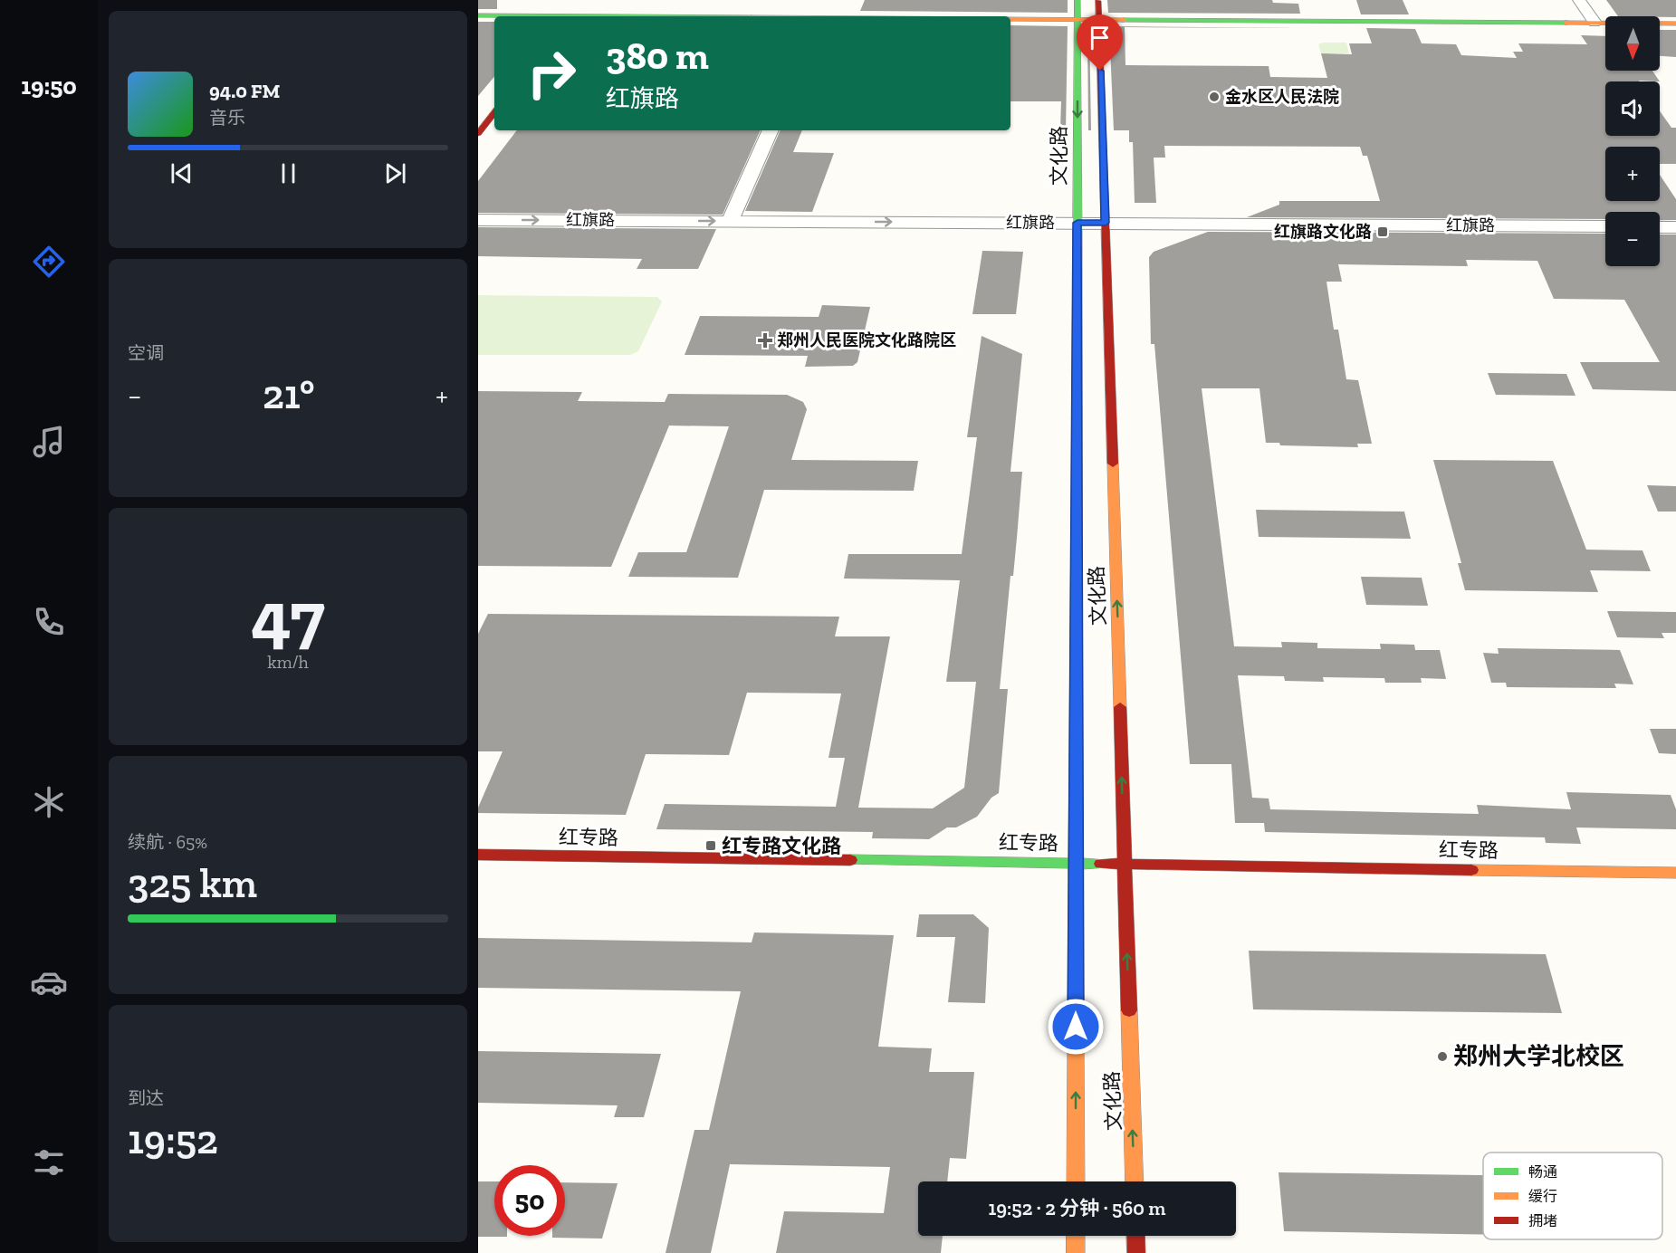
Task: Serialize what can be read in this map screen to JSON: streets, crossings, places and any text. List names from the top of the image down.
{
  "streets": {
    "main road": ["文化路", "红专路"],
    "street": ["红旗路"]
  },
  "crossings": [
    ["文化路", "红旗路"],
    ["文化路", "红专路"]
  ],
  "one_way": ["红旗路"],
  "places": {
    "other": ["金水区人民法院", "郑州大学北校区"],
    "transit": ["红旗路文化路", "红专路文化路"],
    "health": ["郑州人民医院文化路院区"]
  },
  "legend": ["畅通", "缓行", "拥堵"],
  "north": "bottom",
  "page": {
    "tabs": "19:50",
    "map_buttons": ["+", "−"],
    "turn": ["380 m", "红旗路"],
    "song": ["94.0 FM", "音乐"],
    "tile": [
      "空调",
      ["47", "km/h"],
      ["续航 · 65%", "325 km"],
      ["到达", "19:52"]
    ],
    "heat": ["−", "21°", "+"],
    "limit": "50",
    "trip": "19:52 · 2 分钟 · 560 m"
  }
}
